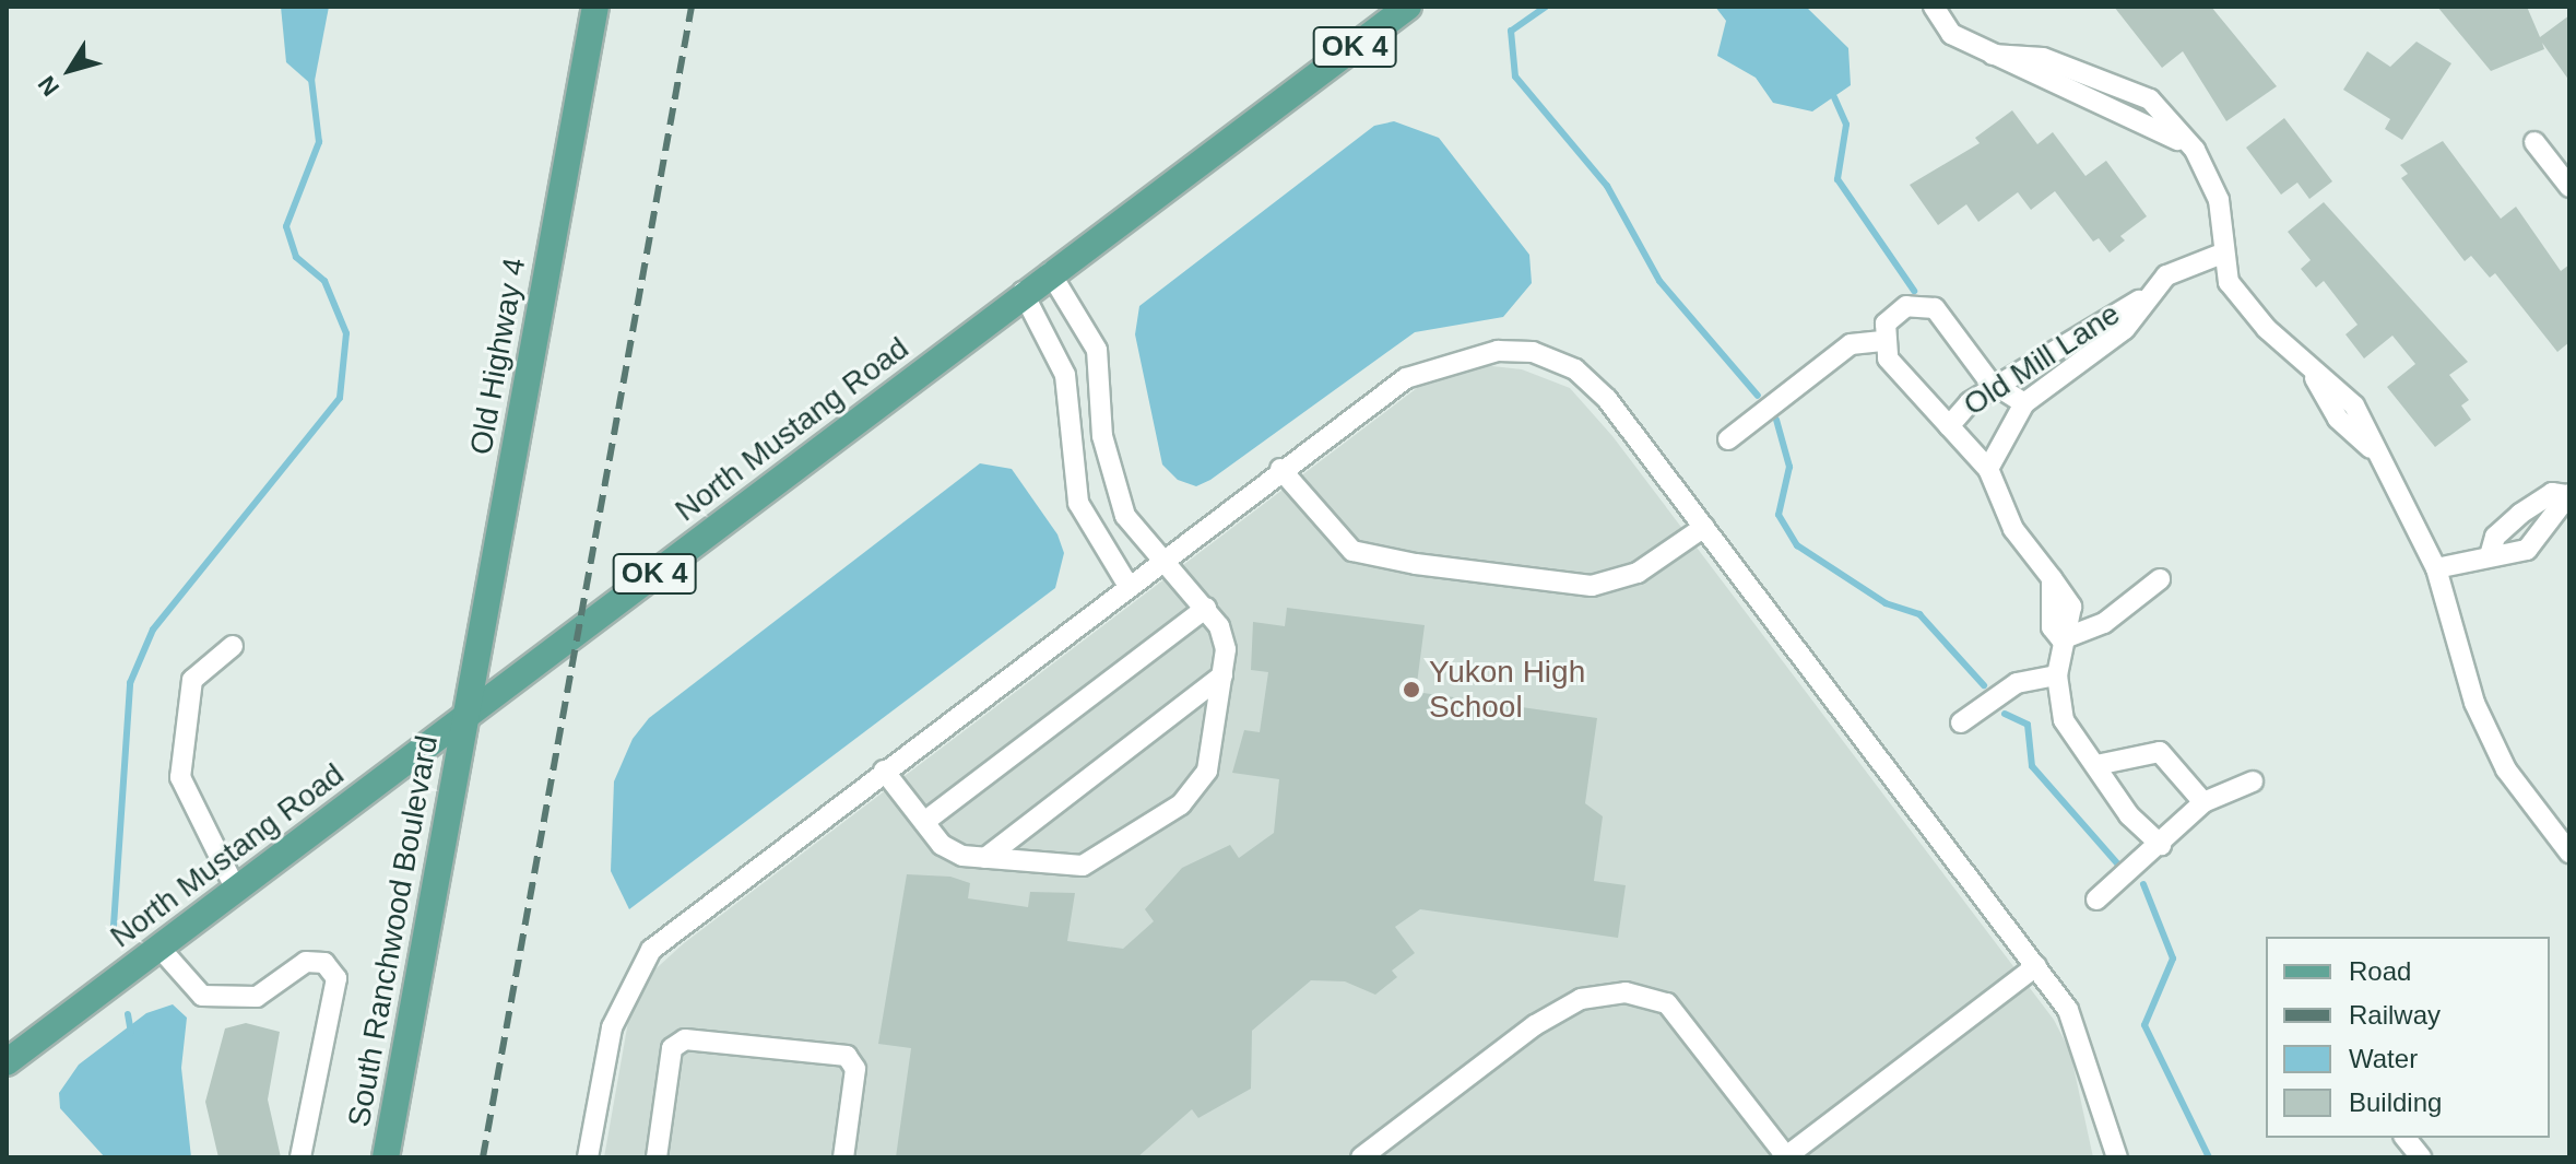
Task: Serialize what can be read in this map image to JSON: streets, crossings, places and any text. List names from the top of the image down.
{
  "streets": {
    "main road": [
      "OK 4",
      "Old Highway 4",
      "North Mustang Road",
      "South Ranchwood Boulevard"
    ],
    "street": ["Old Mill Lane"]
  },
  "crossings": [
    ["Old Highway 4", "North Mustang Road"],
    ["Old Highway 4", "South Ranchwood Boulevard"],
    ["North Mustang Road", "South Ranchwood Boulevard"]
  ],
  "places": ["Yukon High School"],
  "legend": [
    "Road",
    "Railway",
    "Water",
    "Building"
  ],
  "north": "bottom left"
}
